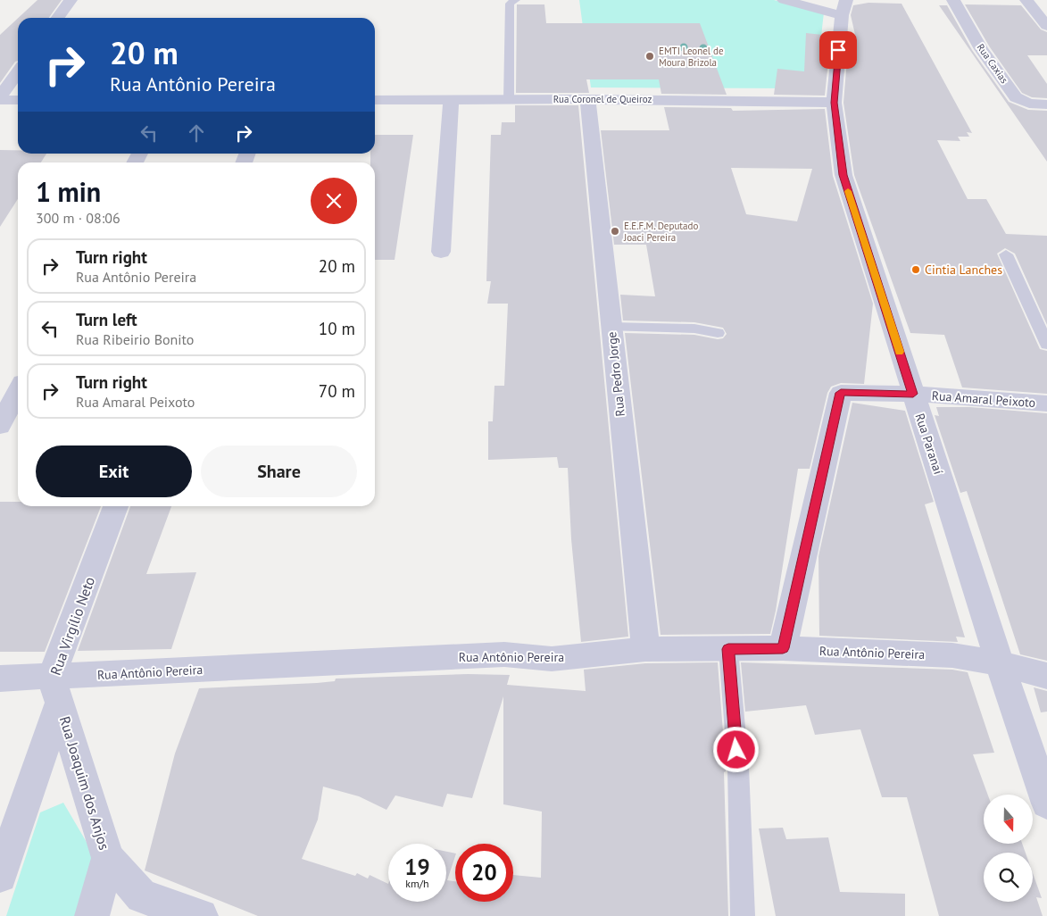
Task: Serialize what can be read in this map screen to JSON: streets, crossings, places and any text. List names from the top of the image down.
{
  "streets": {
    "street": [
      "Rua Caxias",
      "Rua Coronel de Queiroz",
      "Rua Pedro Jorge",
      "Rua Amaral Peixoto",
      "Rua Paranaí",
      "Rua Virgílio Neto",
      "Rua Antônio Pereira",
      "Rua Joaquim dos Anjos"
    ]
  },
  "crossings": [
    ["Rua Coronel de Queiroz", "Rua Pedro Jorge"],
    ["Rua Coronel de Queiroz", "Rua Paranaí"],
    ["Rua Pedro Jorge", "Rua Antônio Pereira"],
    ["Rua Amaral Peixoto", "Rua Paranaí"],
    ["Rua Amaral Peixoto", "Rua Antônio Pereira"],
    ["Rua Paranaí", "Rua Antônio Pereira"],
    ["Rua Virgílio Neto", "Rua Antônio Pereira"],
    ["Rua Virgílio Neto", "Rua Joaquim dos Anjos"],
    ["Rua Antônio Pereira", "Rua Joaquim dos Anjos"]
  ],
  "places": ["EMTI Leonel de Moura Brizola", "E.E.F.M. Deputado Joaci Pereira", "Cintia Lanches"],
  "north": "bottom",
  "page": {
    "turn": ["20 m", "Rua Antônio Pereira"],
    "heading": ["1 min", "300 m · 08:06"],
    "list": [
      {
        "name": "Turn right",
        "note": "Rua Antônio Pereira",
        "value": "20 m"
      },
      {
        "name": "Turn left",
        "note": "Rua Ribeirio Bonito",
        "value": "10 m"
      },
      {
        "name": "Turn right",
        "note": "Rua Amaral Peixoto",
        "value": "70 m"
      }
    ],
    "buttons": ["Exit", "Share"],
    "speed": "19 km/h",
    "limit": "20"
  }
}
